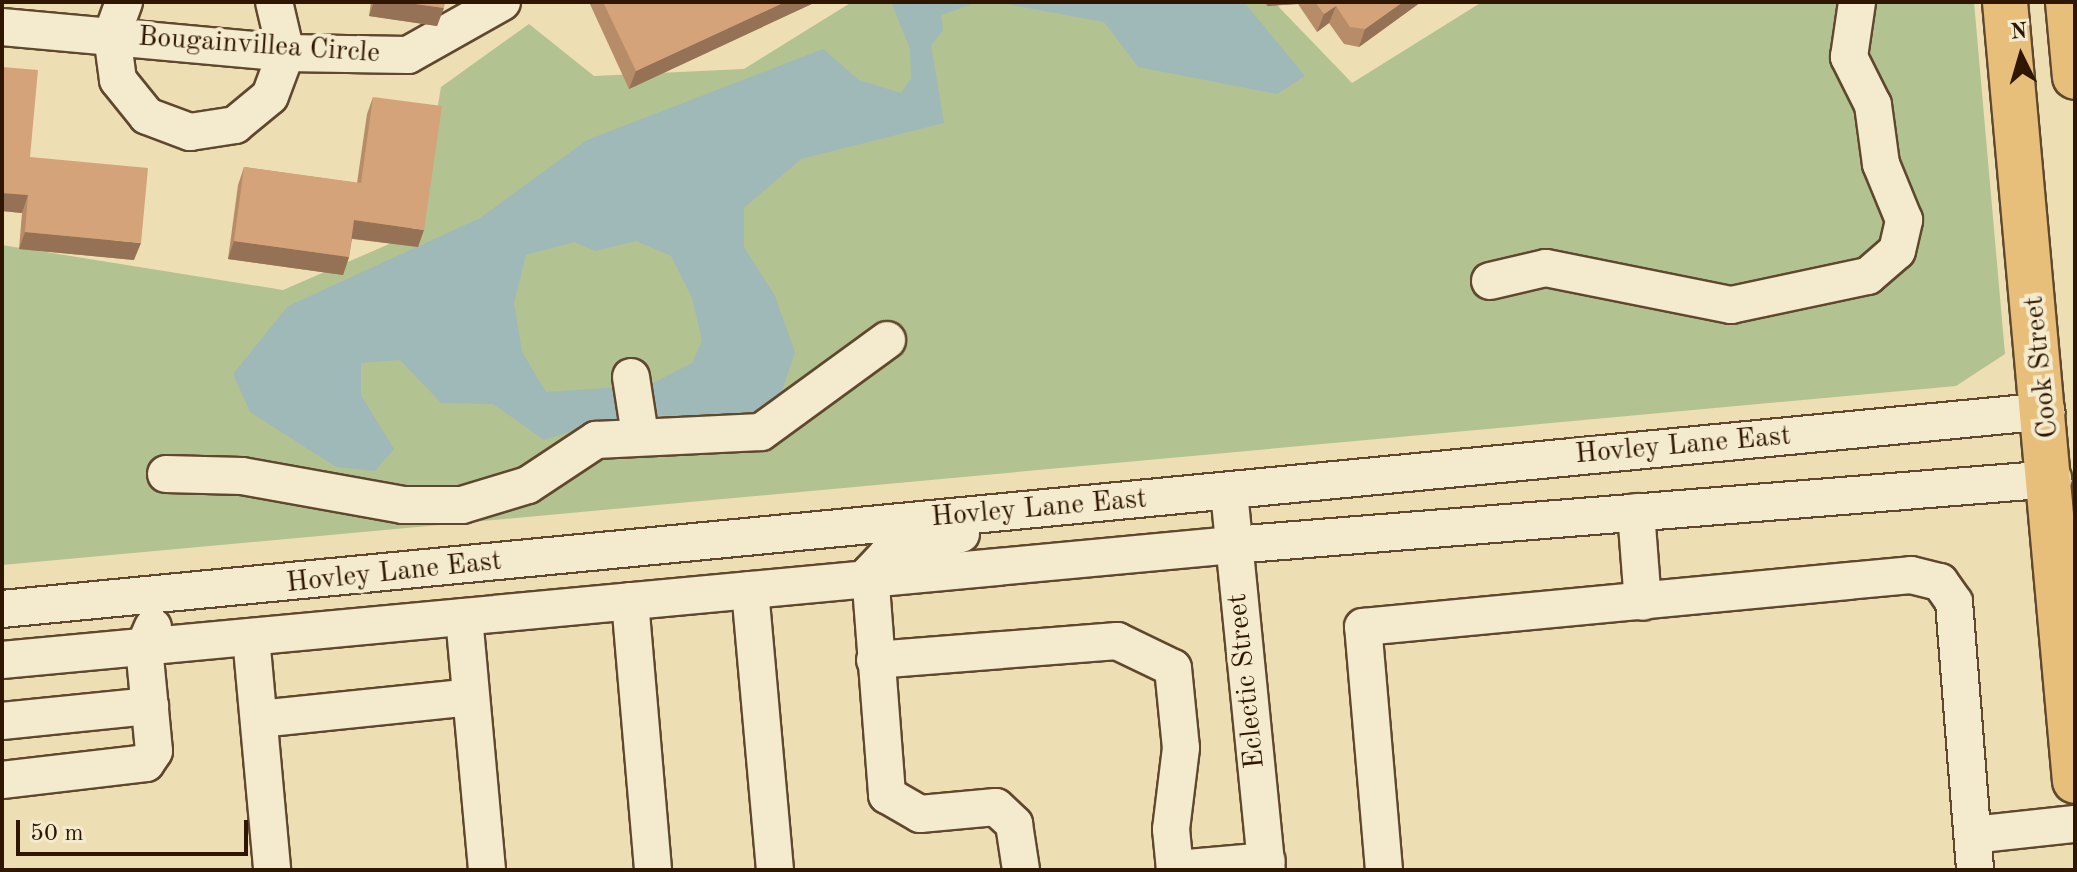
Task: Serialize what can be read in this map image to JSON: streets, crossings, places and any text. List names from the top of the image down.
{
  "streets": {
    "main road": ["Cook Street"],
    "street": ["Bougainvillea Circle", "Hovley Lane East", "Eclectic Street"]
  },
  "crossings": [
    ["Cook Street", "Hovley Lane East"],
    ["Hovley Lane East", "Eclectic Street"]
  ],
  "scale_bar": "50 m",
  "north": "top"
}
